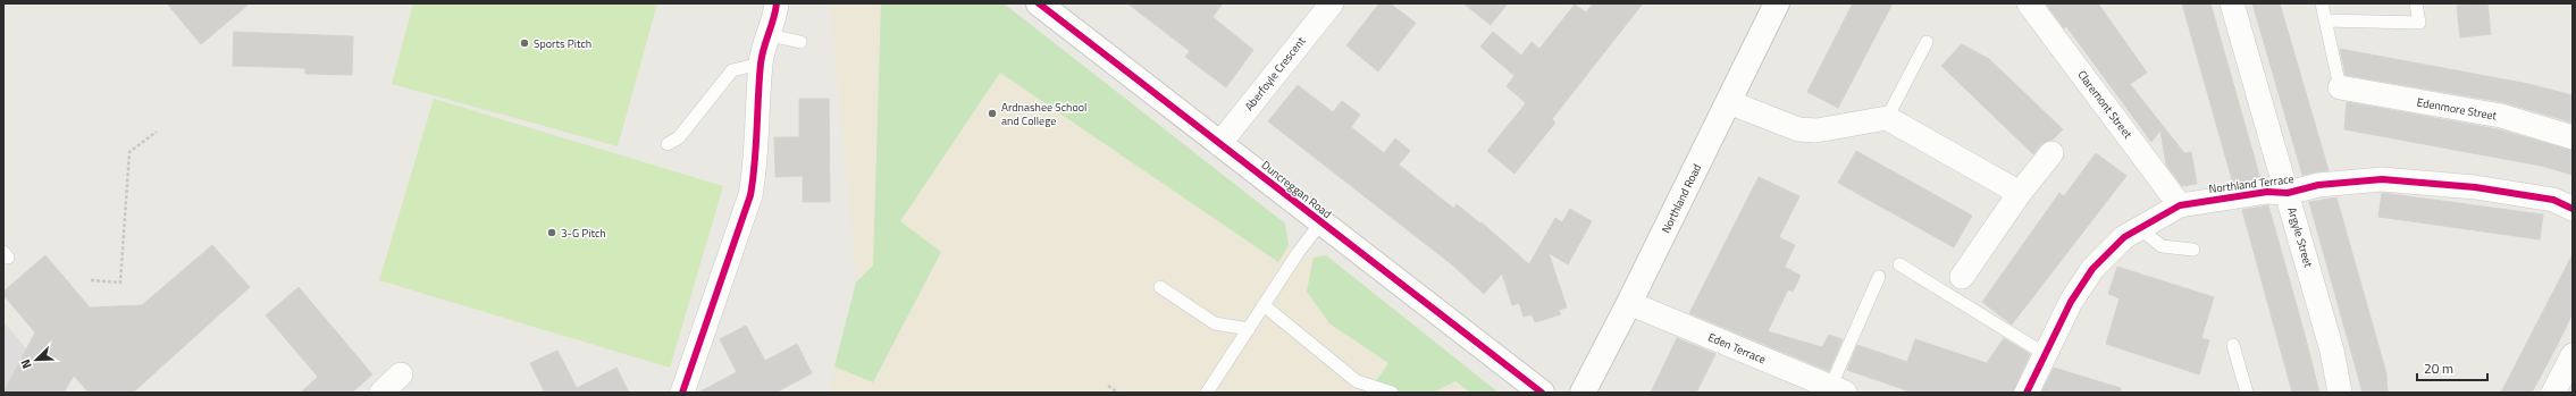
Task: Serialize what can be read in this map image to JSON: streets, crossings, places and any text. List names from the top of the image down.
{
  "streets": {
    "main road": ["Duncreggan Road", "Northland Road"],
    "street": [
      "Aberfoyle Crescent",
      "Claremont Street",
      "Edenmore Street",
      "Northland Terrace",
      "Argyle Street",
      "Eden Terrace"
    ]
  },
  "crossings": [
    ["Aberfoyle Crescent", "Duncreggan Road"],
    ["Claremont Street", "Northland Terrace"],
    ["Northland Terrace", "Argyle Street"],
    ["Northland Road", "Eden Terrace"]
  ],
  "places": ["Sports Pitch", "Ardnashee School and College", "3-G Pitch"],
  "scale_bar": "20 m",
  "north": "bottom left"
}
